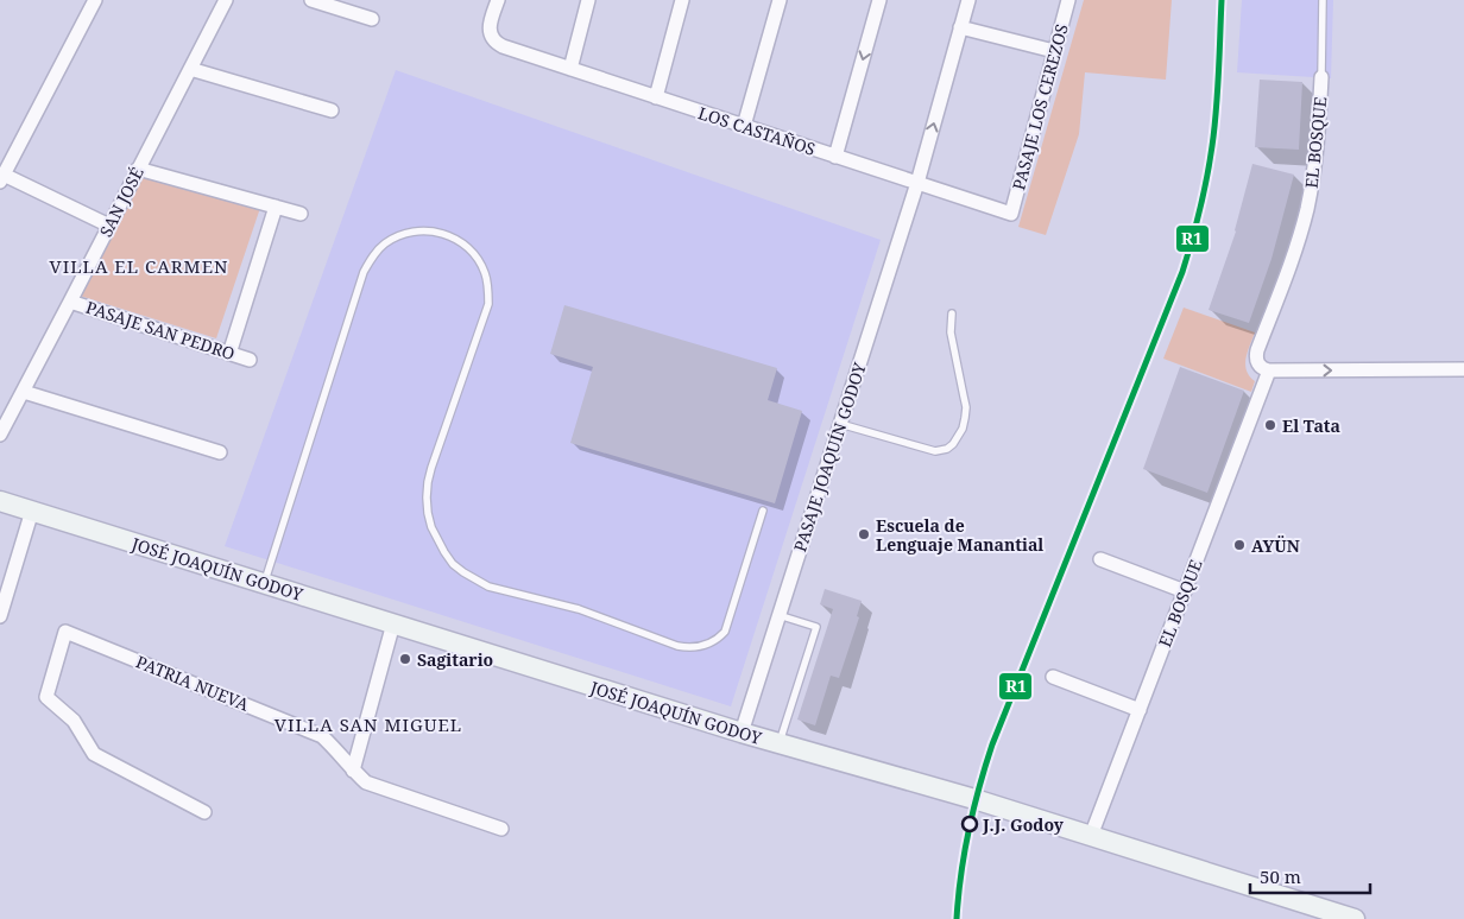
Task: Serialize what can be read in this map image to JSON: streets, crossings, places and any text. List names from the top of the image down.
{
  "streets": {
    "street": [
      "PASAJE LOS CEREZOS",
      "LOS CASTAÑOS",
      "EL BOSQUE",
      "SAN JOSÉ",
      "PASAJE SAN PEDRO",
      "PASAJE JOAQUÍN GODOY",
      "JOSÉ JOAQUÍN GODOY",
      "PATRIA NUEVA"
    ]
  },
  "crossings": [
    ["PASAJE LOS CEREZOS", "LOS CASTAÑOS"],
    ["LOS CASTAÑOS", "PASAJE JOAQUÍN GODOY"],
    ["EL BOSQUE", "JOSÉ JOAQUÍN GODOY"],
    ["SAN JOSÉ", "PASAJE SAN PEDRO"],
    ["PASAJE JOAQUÍN GODOY", "JOSÉ JOAQUÍN GODOY"]
  ],
  "districts": ["VILLA EL CARMEN", "VILLA SAN MIGUEL"],
  "places": [
    "El Tata",
    "Escuela de Lenguaje Manantial",
    "AYÜN",
    "Sagitario",
    "J.J. Godoy"
  ],
  "lines": ["transit line R1"],
  "scale_bar": "50 m"
}
